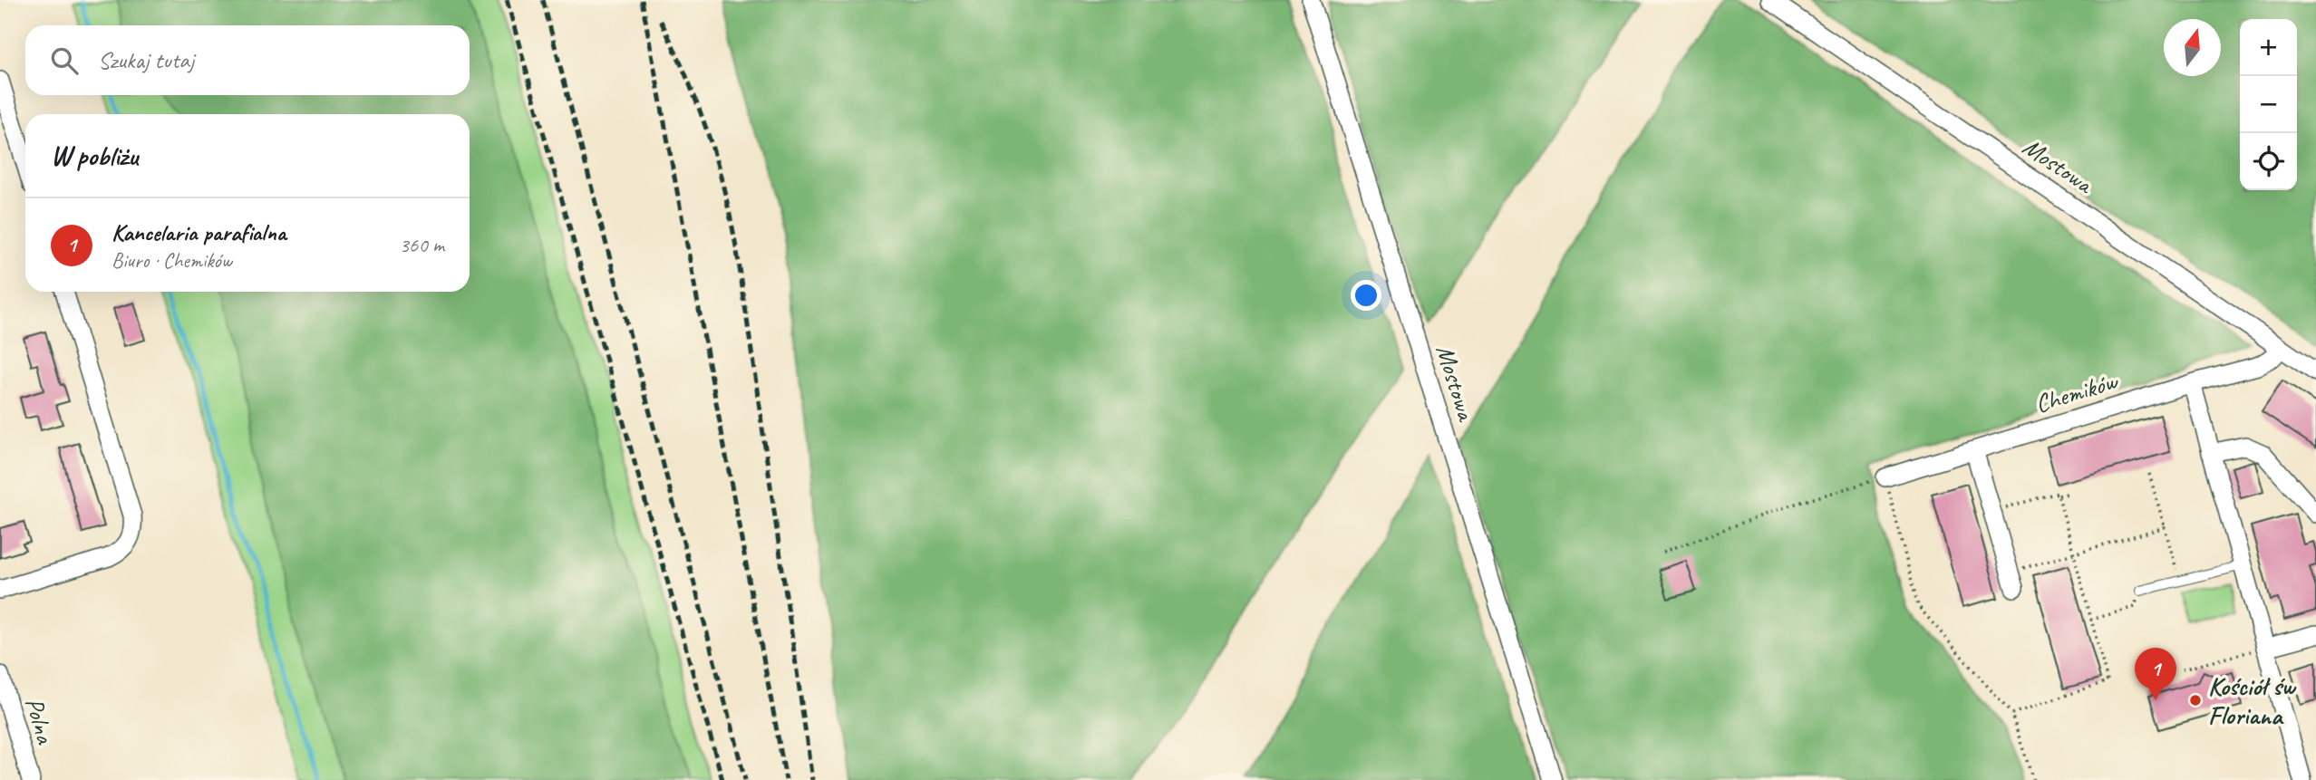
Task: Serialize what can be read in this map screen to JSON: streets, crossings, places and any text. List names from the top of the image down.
{
  "streets": {
    "street": ["Mostowa", "Chemików", "Polna"]
  },
  "crossings": [
    ["Mostowa", "Chemików"]
  ],
  "places": ["Kościół św Floriana"],
  "north": "top",
  "page": {
    "map_buttons": ["+", "−"],
    "search": "Szukaj tutaj",
    "heading": "W pobliżu",
    "list": [
      {
        "mark": "1",
        "name": "Kancelaria parafialna",
        "note": "Biuro · Chemików",
        "value": "360 m"
      }
    ],
    "pins": "1"
  }
}
